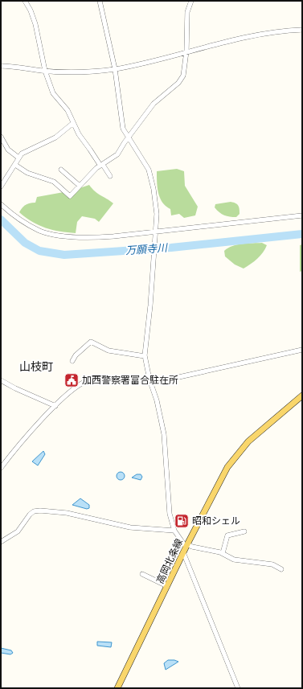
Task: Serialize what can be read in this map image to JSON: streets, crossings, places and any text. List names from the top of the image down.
{
  "streets": {
    "main road": ["高岡北条線"]
  },
  "districts": ["山枝町"],
  "water": ["万願寺川"],
  "places": {
    "public building": ["加西警察署富合駐在所"],
    "fuel station": ["昭和シェル"]
  }
}
